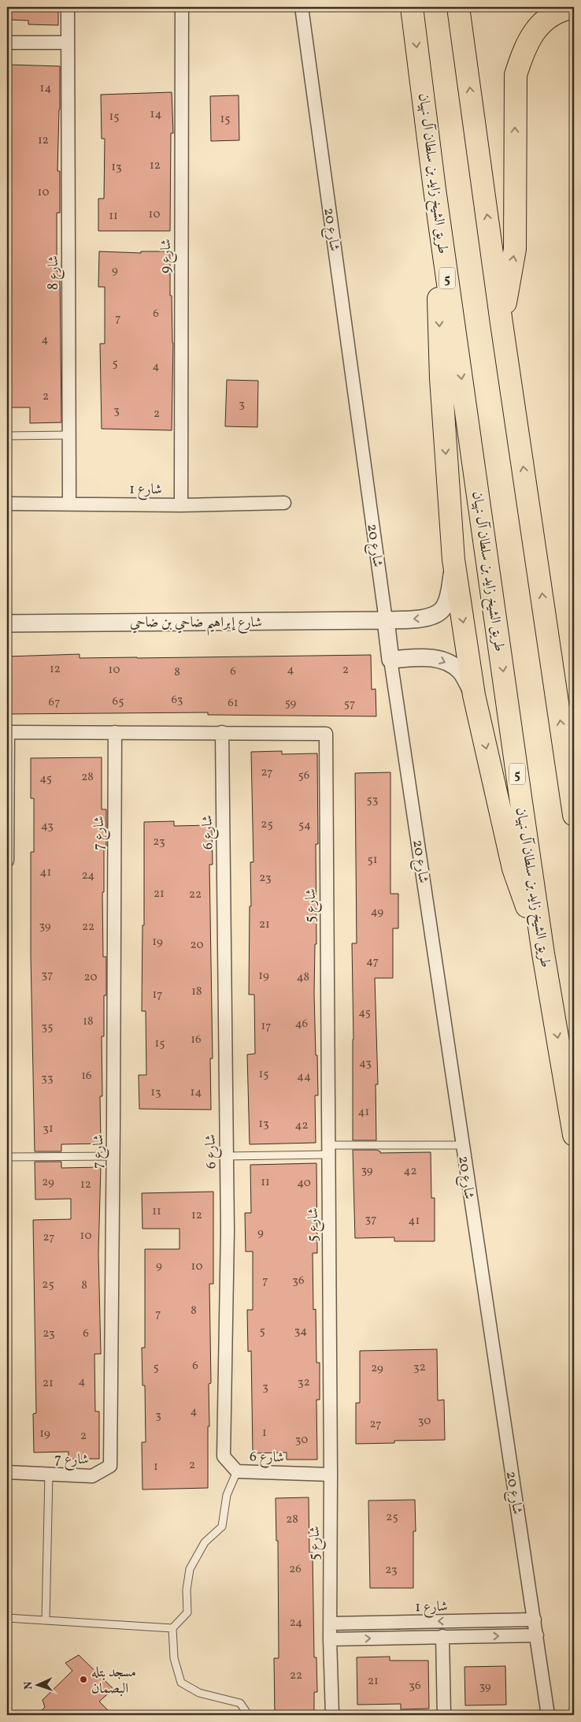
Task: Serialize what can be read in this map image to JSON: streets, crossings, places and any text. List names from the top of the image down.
{
  "streets": {
    "highway": ["طريق الشيخ زايد بن سلطان آل نهيان", "5"],
    "street": [
      "شارع 20",
      "شارع 9",
      "شارع 8",
      "شارع 1",
      "شارع إبراهيم ضاحي بن ضاحي",
      "شارع 6",
      "شارع 7",
      "شارع 5"
    ]
  },
  "crossings": [
    ["شارع 20", "شارع 1"],
    ["شارع 20", "شارع إبراهيم ضاحي بن ضاحي"],
    ["شارع 9", "شارع 1"],
    ["شارع 8", "شارع 1"],
    ["شارع 1", "شارع 5"],
    ["شارع 6", "شارع 5"]
  ],
  "places": ["مسجد بتله البصمان"],
  "house_numbers": [
    "14",
    "14",
    "15",
    "15",
    "12",
    "12",
    "13",
    "10",
    "10",
    "11",
    "9",
    "6",
    "7",
    "4",
    "5",
    "4",
    "2",
    "3",
    "3",
    "2",
    "12",
    "10",
    "4",
    "2",
    "6",
    "8",
    "63",
    "65",
    "67",
    "61",
    "59",
    "57",
    "27",
    "56",
    "28",
    "45",
    "53",
    "25",
    "54",
    "43",
    "23",
    "51",
    "41",
    "24",
    "23",
    "21",
    "22",
    "49",
    "21",
    "39",
    "22",
    "19",
    "20",
    "47",
    "37",
    "19",
    "20",
    "48",
    "18",
    "17",
    "45",
    "18",
    "46",
    "17",
    "35",
    "16",
    "15",
    "43",
    "15",
    "16",
    "44",
    "33",
    "13",
    "14",
    "41",
    "13",
    "42",
    "31",
    "39",
    "42",
    "29",
    "11",
    "40",
    "12",
    "11",
    "12",
    "37",
    "41",
    "9",
    "10",
    "27",
    "9",
    "10",
    "7",
    "36",
    "25",
    "8",
    "8",
    "7",
    "5",
    "34",
    "23",
    "6",
    "6",
    "5",
    "32",
    "29",
    "4",
    "32",
    "21",
    "3",
    "4",
    "3",
    "30",
    "27",
    "1",
    "19",
    "2",
    "30",
    "2",
    "1",
    "25",
    "28",
    "26",
    "23",
    "24",
    "22",
    "21",
    "36",
    "39"
  ],
  "north": "left"
}
